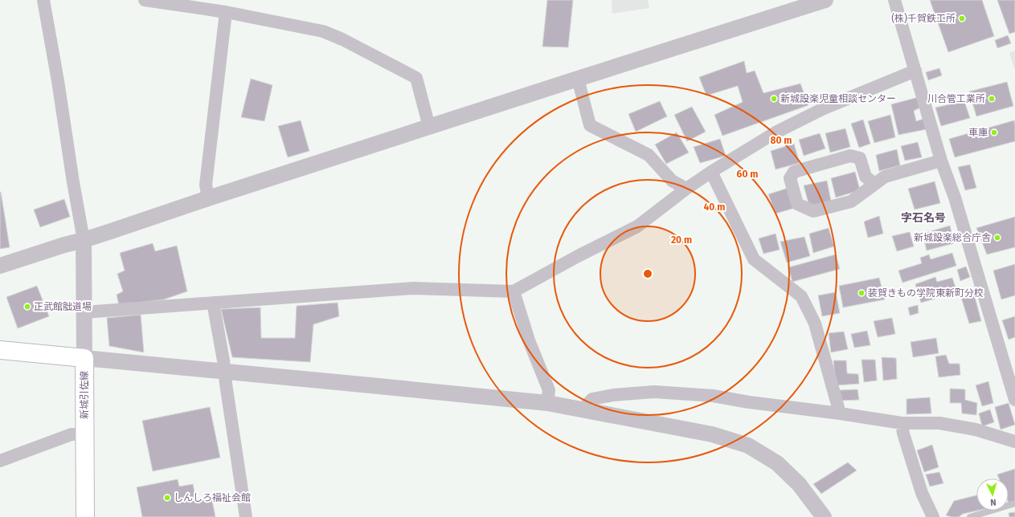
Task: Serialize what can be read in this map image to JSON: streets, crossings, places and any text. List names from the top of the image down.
{
  "streets": {
    "main road": ["新城引佐線"]
  },
  "districts": ["字石名号"],
  "places": [
    "(株)千賀鉄工所",
    "新城設楽児童相談センター",
    "川合管工業所",
    "車庫",
    "新城設楽総合庁舎",
    "装賀きもの学院東新町分校",
    "正武館朏道場",
    "しんしろ福祉会館"
  ],
  "north": "bottom",
  "rings": [
    "80 m",
    "60 m",
    "40 m",
    "20 m"
  ]
}
